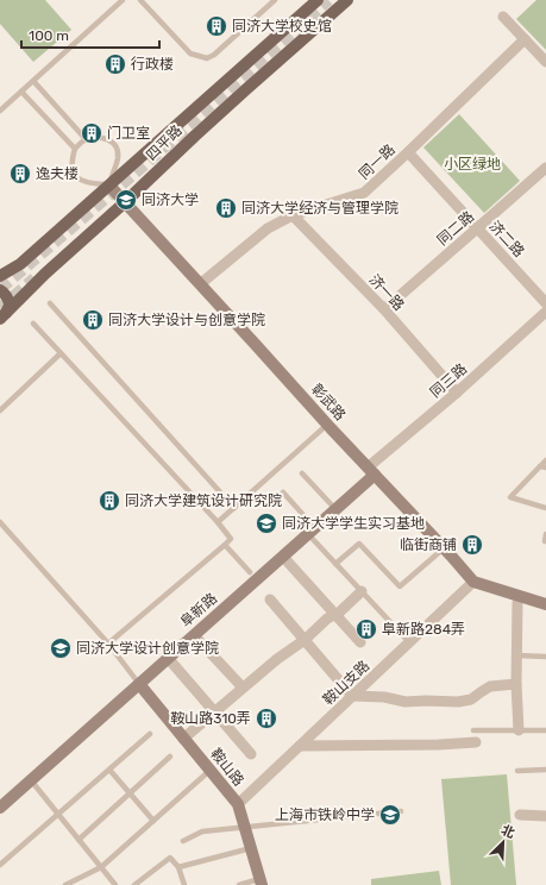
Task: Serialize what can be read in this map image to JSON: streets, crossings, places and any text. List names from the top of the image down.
{
  "streets": {
    "main road": ["四平路"],
    "street": [
      "同一路",
      "同二路",
      "济二路",
      "济一路",
      "同三路",
      "彰武路",
      "阜新路",
      "鞍山支路",
      "鞍山路"
    ]
  },
  "crossings": [
    ["四平路", "彰武路"],
    ["同一路", "济二路"],
    ["同一路", "济一路"],
    ["同一路", "彰武路"],
    ["同二路", "济二路"],
    ["同二路", "济一路"],
    ["济一路", "同三路"],
    ["同三路", "彰武路"],
    ["同三路", "阜新路"],
    ["彰武路", "阜新路"],
    ["彰武路", "鞍山支路"],
    ["阜新路", "鞍山路"],
    ["鞍山支路", "鞍山路"]
  ],
  "parks": ["小区绿地"],
  "places": {
    "building": [
      "同济大学校史馆",
      "行政楼",
      "门卫室",
      "逸夫楼",
      "同济大学经济与管理学院",
      "同济大学设计与创意学院",
      "同济大学建筑设计研究院",
      "临街商铺",
      "阜新路284弄",
      "鞍山路310弄"
    ],
    "school or university": [
      "同济大学",
      "同济大学学生实习基地",
      "同济大学设计创意学院",
      "上海市铁岭中学"
    ]
  },
  "scale_bar": "100 m",
  "north": "top right"
}
